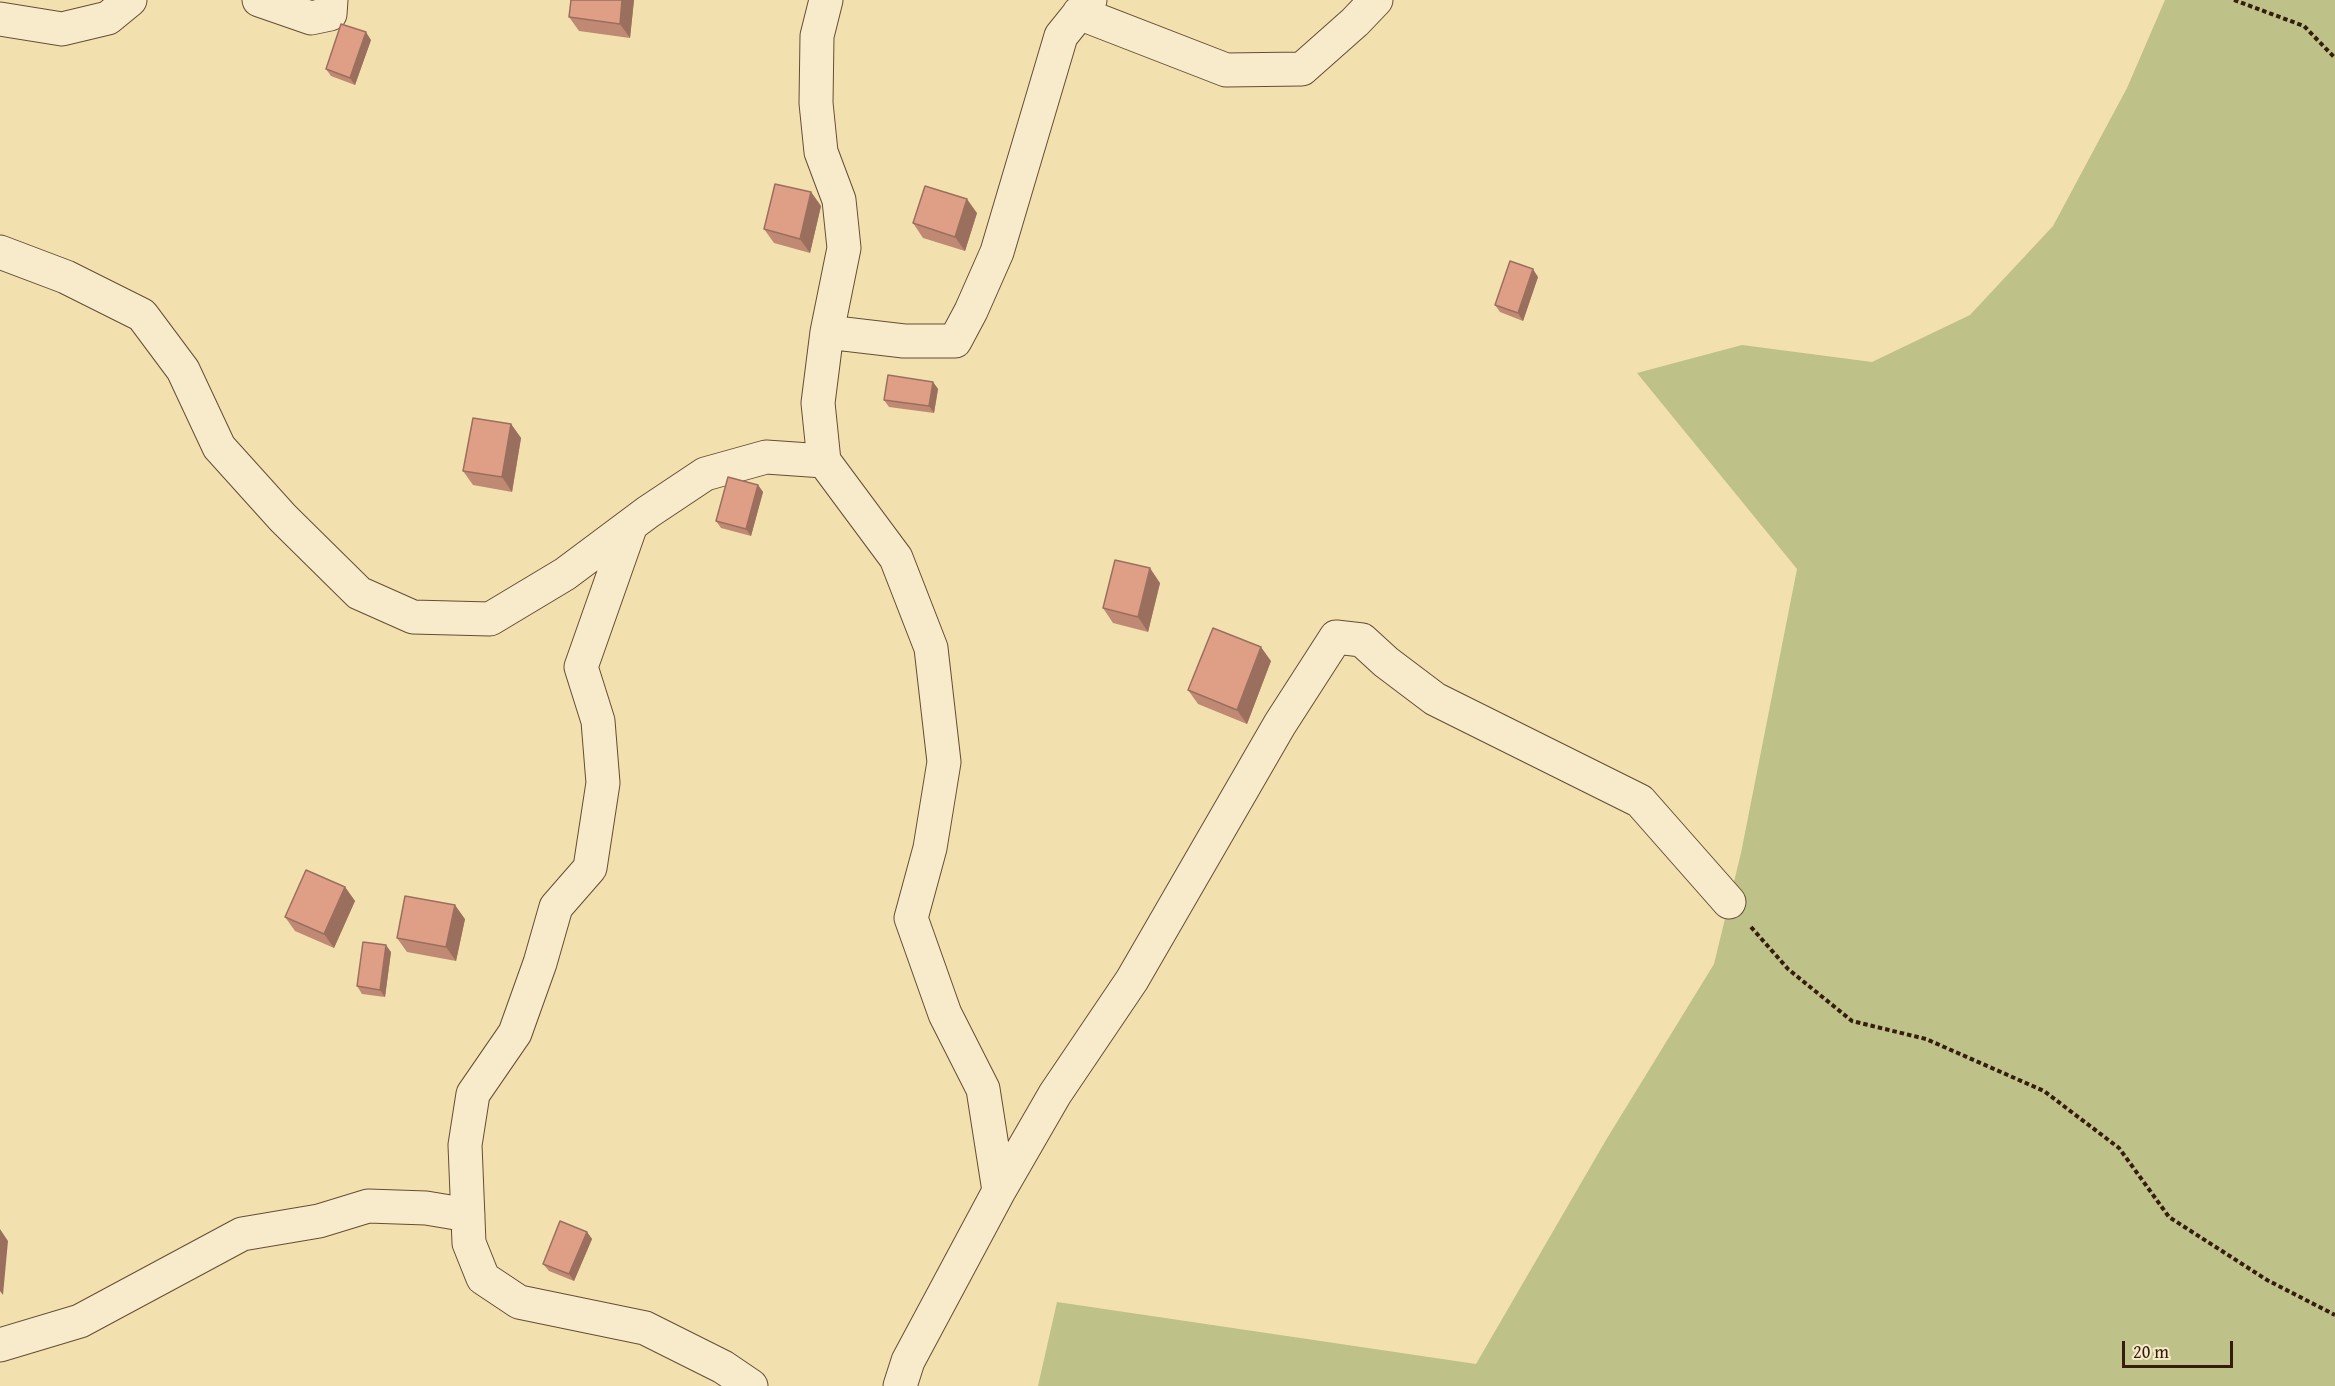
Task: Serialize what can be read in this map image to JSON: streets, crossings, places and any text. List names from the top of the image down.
{
  "scale_bar": "20 m"
}
